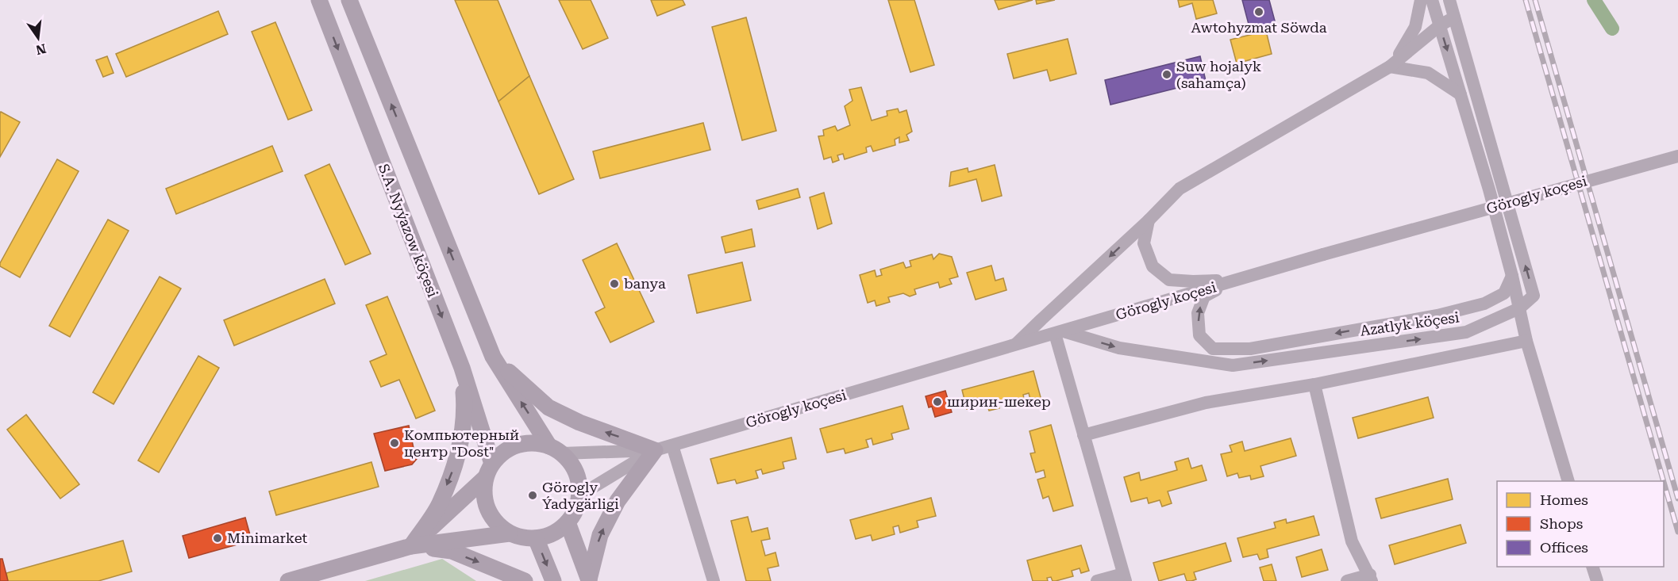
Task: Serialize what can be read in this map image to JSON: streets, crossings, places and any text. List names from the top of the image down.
{
  "streets": {
    "main road": ["S.A. Nyýazow köçesi"],
    "street": ["Görogly koçesi", "Azatlyk köçesi"]
  },
  "crossings": [
    ["Görogly koçesi", "Azatlyk köçesi"]
  ],
  "places": [
    "Awtohyzmat Söwda",
    "Suw hojalyk (sahamça)",
    "banya",
    "ширин-шекер",
    "Компьютерный центр \"Dost\"",
    "Görogly Ýadygärligi",
    "Minimarket"
  ],
  "legend": ["Homes", "Shops", "Offices"],
  "north": "bottom"
}
